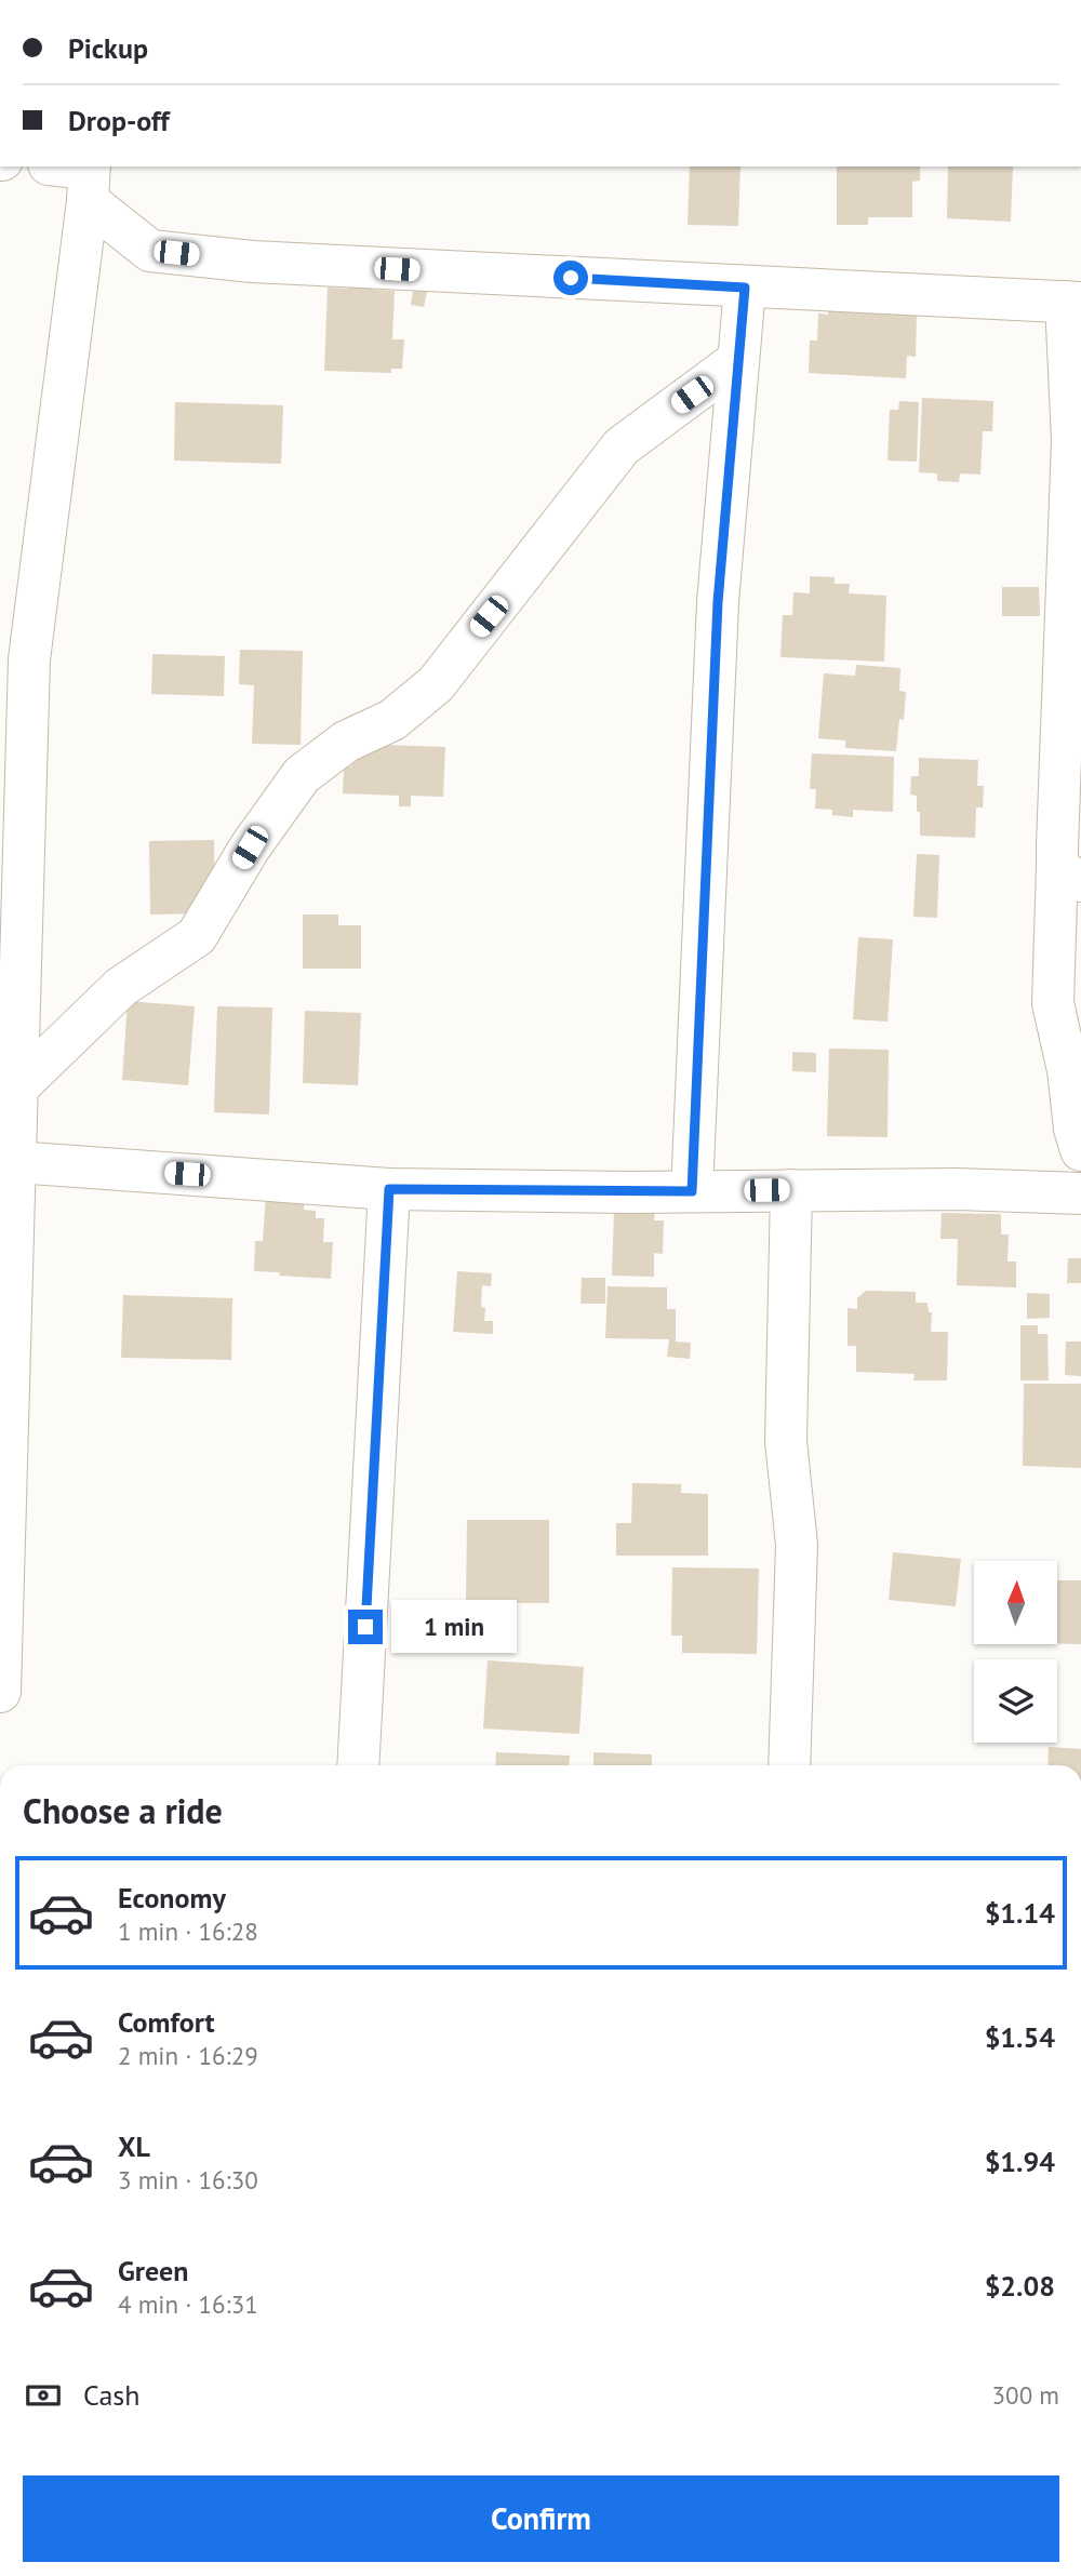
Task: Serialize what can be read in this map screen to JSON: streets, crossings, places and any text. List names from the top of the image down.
{
  "north": "top",
  "page": {
    "banner": ["Pickup", "Drop-off"],
    "bubble": "1 min",
    "heading": "Choose a ride",
    "list": [
      {
        "name": "Economy",
        "note": "1 min · 16:28",
        "value": "$1.14"
      },
      {
        "name": "Comfort",
        "note": "2 min · 16:29",
        "value": "$1.54"
      },
      {
        "name": "XL",
        "note": "3 min · 16:30",
        "value": "$1.94"
      },
      {
        "name": "Green",
        "note": "4 min · 16:31",
        "value": "$2.08"
      }
    ],
    "pay": ["Cash", "300 m"],
    "buttons": "Confirm"
  }
}
